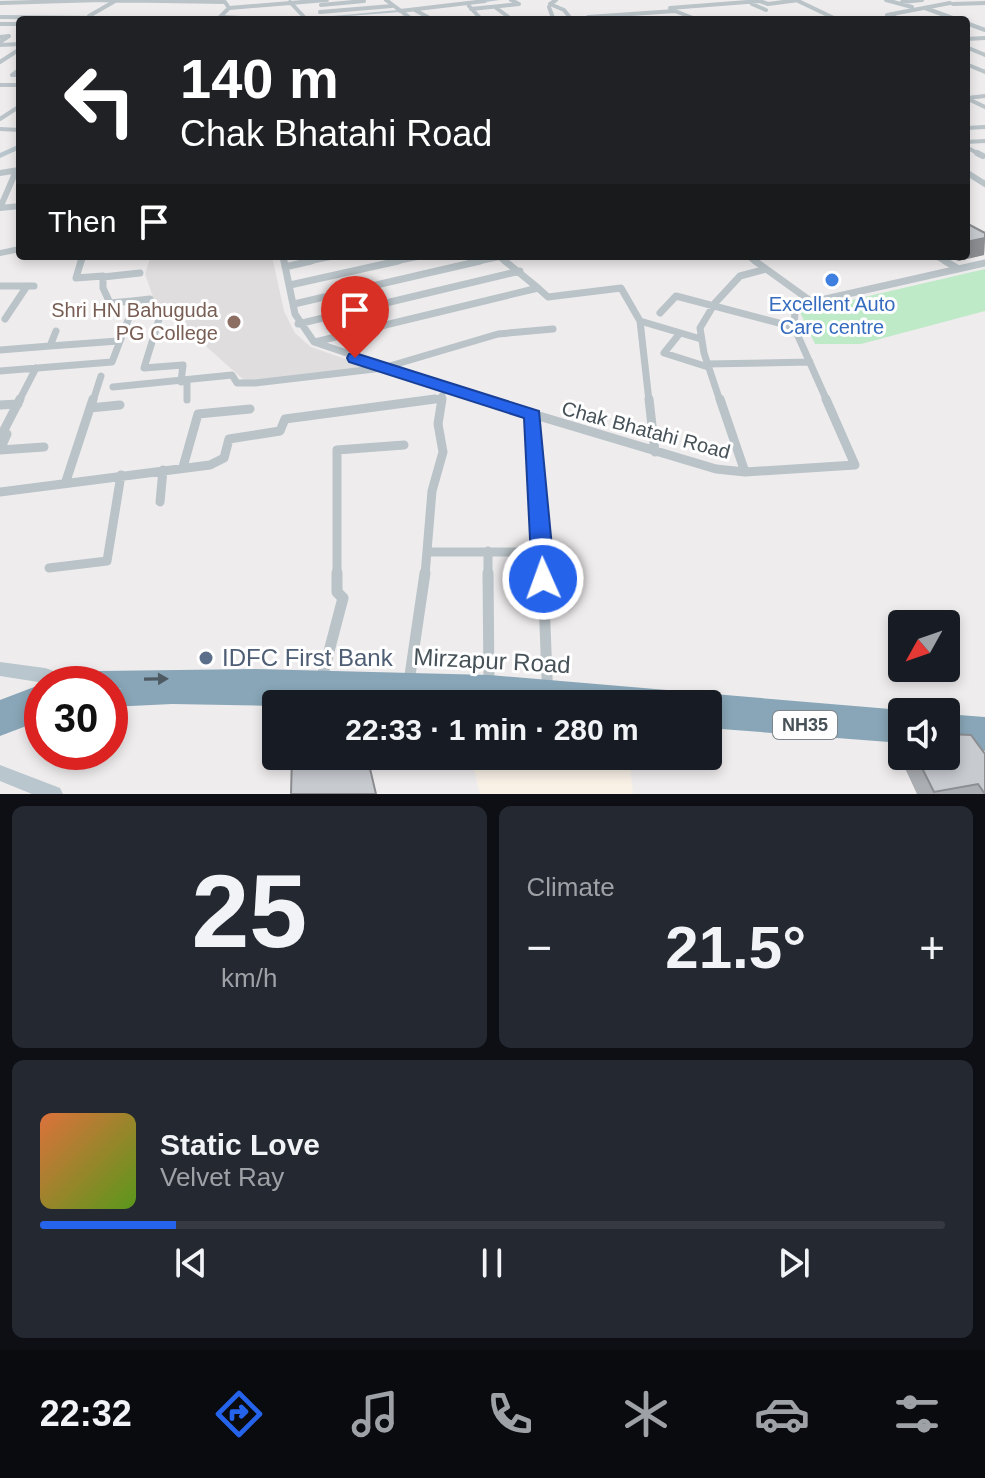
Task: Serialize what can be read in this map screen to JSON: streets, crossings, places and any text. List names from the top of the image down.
{
  "streets": {
    "highway": ["Mirzapur Road", "NH35"],
    "street": ["Chak Bhatahi Road"]
  },
  "places": ["Excellent Auto Care centre", "Shri HN Bahuguda PG College", "IDFC First Bank"],
  "north": "bottom left",
  "page": {
    "turn": ["140 m", "Chak Bhatahi Road"],
    "then": "Then",
    "limit": "30",
    "trip": "22:33 · 1 min · 280 m",
    "tile": [
      ["25", "km/h"],
      "Climate"
    ],
    "heat": ["−", "21.5°", "+"],
    "song": ["Static Love", "Velvet Ray"],
    "tabs": "22:32"
  }
}
